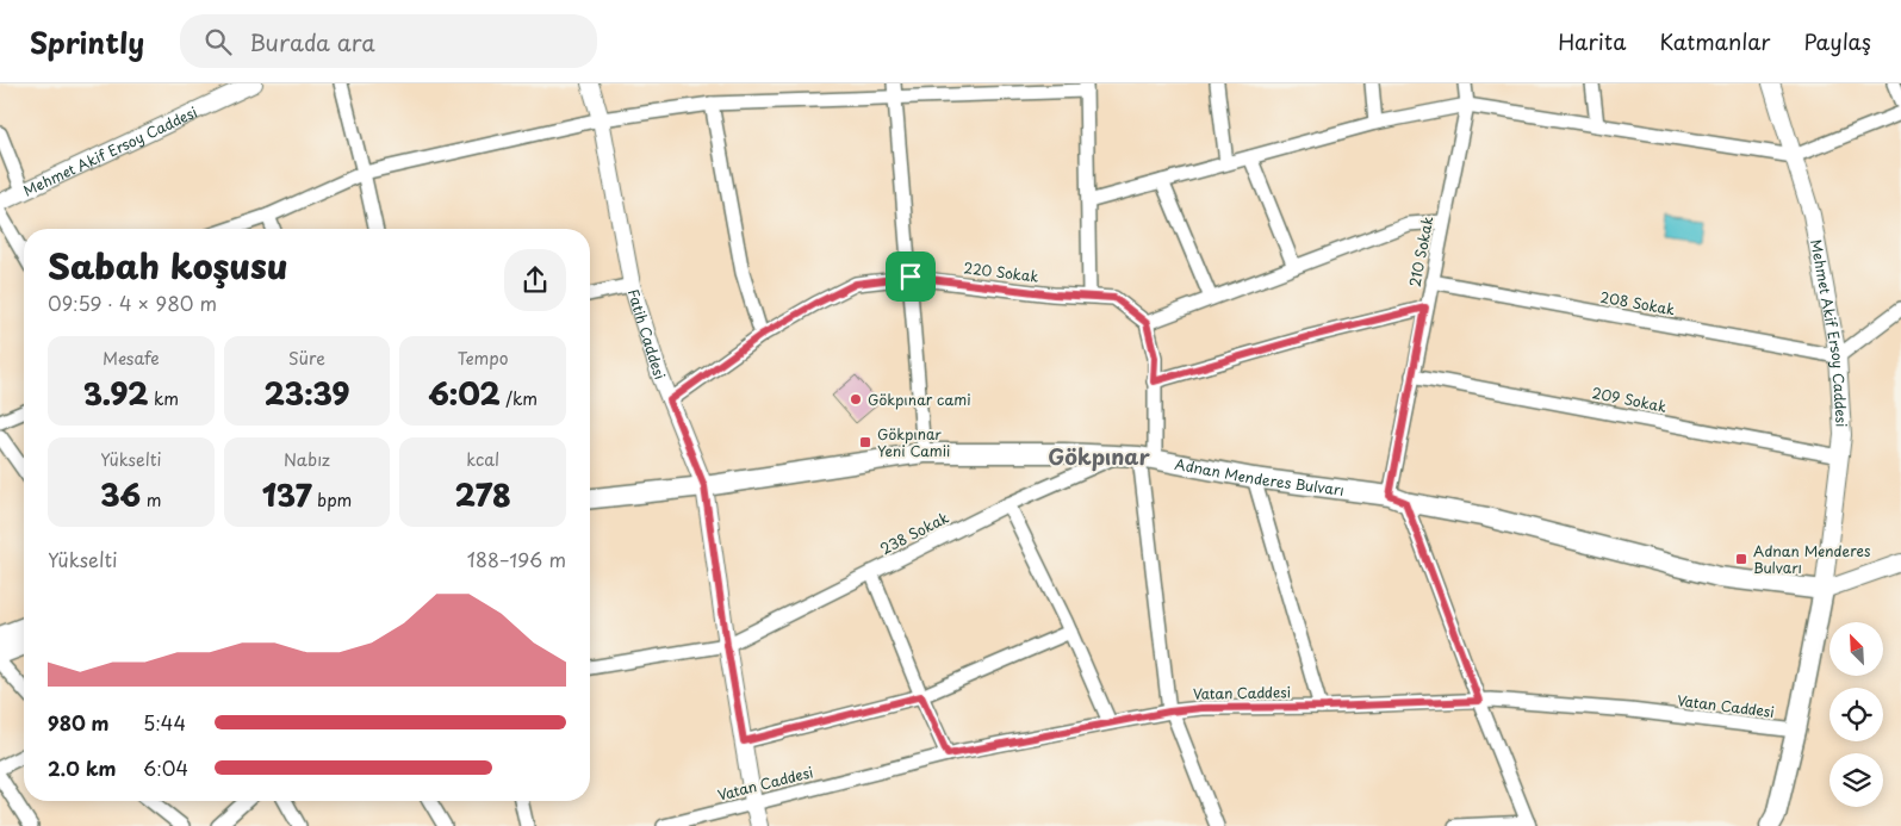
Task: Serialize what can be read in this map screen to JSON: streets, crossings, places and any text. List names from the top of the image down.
{
  "streets": {
    "main road": ["Adnan Menderes Bulvarı"],
    "street": [
      "Mehmet Akif Ersoy Caddesi",
      "210 Sokak",
      "220 Sokak",
      "208 Sokak",
      "Fatih Caddesi",
      "209 Sokak",
      "238 Sokak",
      "Vatan Caddesi"
    ]
  },
  "crossings": [
    ["Mehmet Akif Ersoy Caddesi", "208 Sokak"],
    ["Mehmet Akif Ersoy Caddesi", "209 Sokak"],
    ["Mehmet Akif Ersoy Caddesi", "Adnan Menderes Bulvarı"],
    ["210 Sokak", "208 Sokak"],
    ["210 Sokak", "209 Sokak"],
    ["210 Sokak", "Adnan Menderes Bulvarı"],
    ["220 Sokak", "Fatih Caddesi"],
    ["Fatih Caddesi", "Adnan Menderes Bulvarı"],
    ["Fatih Caddesi", "238 Sokak"],
    ["Fatih Caddesi", "Vatan Caddesi"],
    ["Adnan Menderes Bulvarı", "238 Sokak"]
  ],
  "districts": ["Gökpınar"],
  "places": {
    "other": ["Gökpınar cami"],
    "transit": ["Gökpınar Yeni Camii", "Adnan Menderes Bulvarı"]
  },
  "north": "top left",
  "page": {
    "header": "Sprintly",
    "search": "Burada ara",
    "nav": ["Harita", "Katmanlar", "Paylaş"],
    "heading": ["Sabah koşusu", "09:59 · 4 × 980 m"],
    "stats": [
      ["Mesafe", "3.92 km"],
      ["Süre", "23:39"],
      ["Tempo", "6:02 /km"],
      ["Yükselti", "36 m"],
      ["Nabız", "137 bpm"],
      ["kcal", "278"]
    ],
    "chart": ["Yükselti", "188–196 m"],
    "list": [
      {
        "name": "980 m",
        "note": "5:44"
      },
      {
        "name": "2.0 km",
        "note": "6:04"
      }
    ]
  }
}
